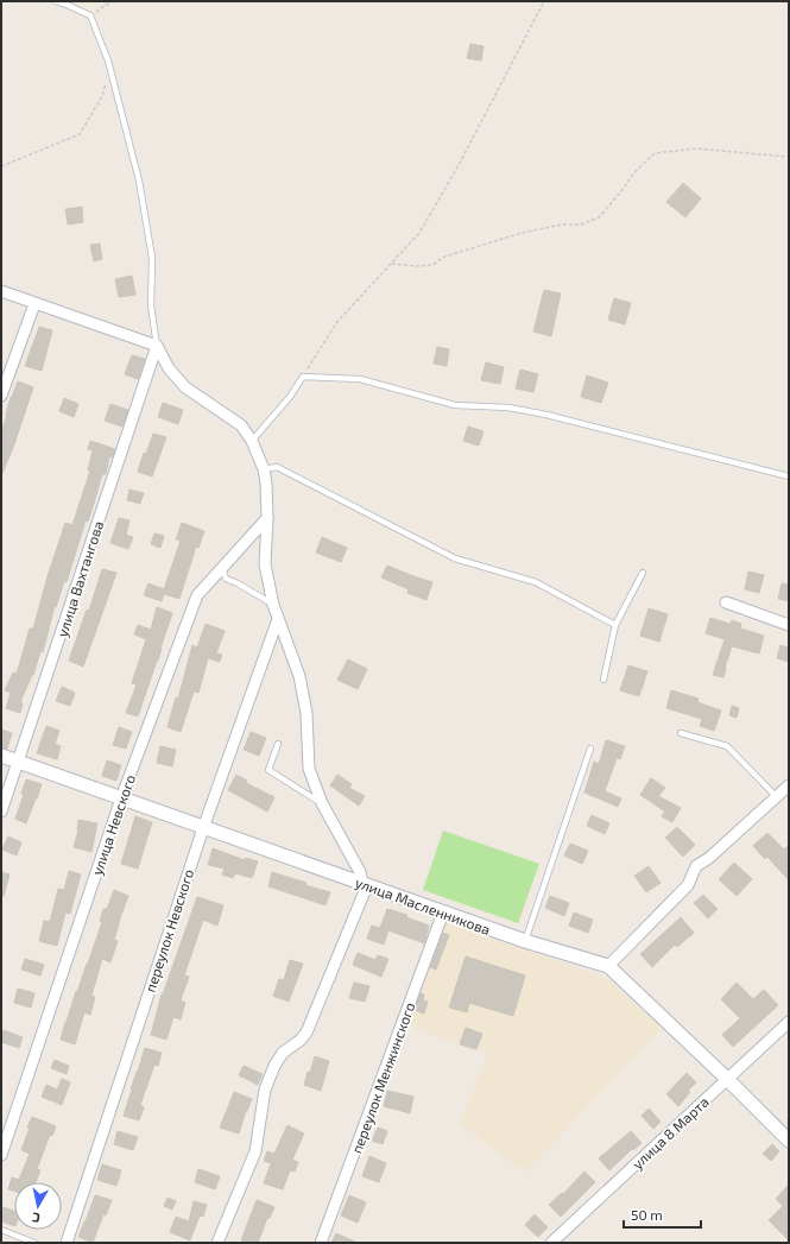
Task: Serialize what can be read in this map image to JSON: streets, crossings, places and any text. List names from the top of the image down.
{
  "streets": {
    "street": [
      "улица Вахтангова",
      "улица Невского",
      "улица Масленникова",
      "переулок Невского",
      "переулок Менжинского",
      "улица 8 Марта"
    ]
  },
  "crossings": [
    ["улица Вахтангова", "улица Масленникова"],
    ["улица Невского", "улица Масленникова"],
    ["улица Масленникова", "переулок Невского"],
    ["улица Масленникова", "переулок Менжинского"],
    ["улица Масленникова", "улица 8 Марта"]
  ],
  "scale_bar": "50 m",
  "north": "bottom"
}
